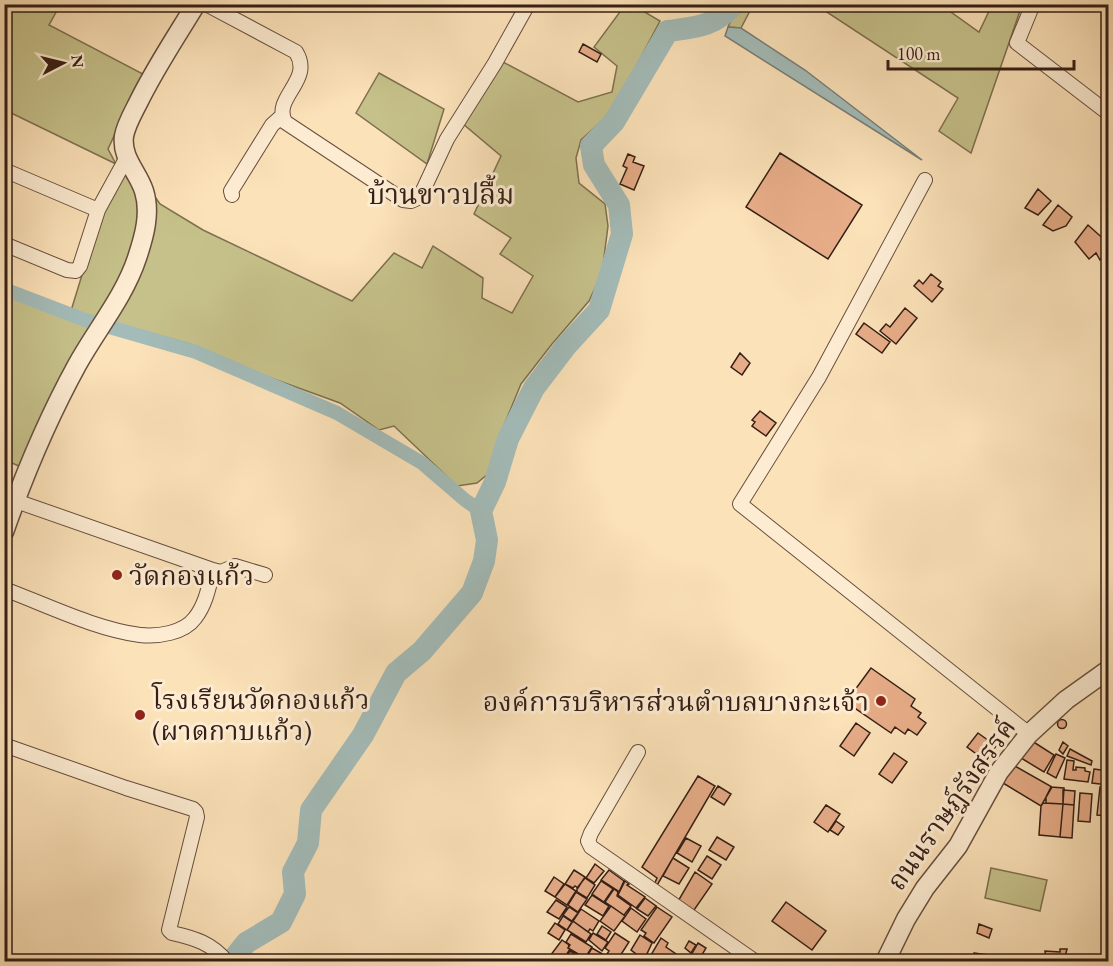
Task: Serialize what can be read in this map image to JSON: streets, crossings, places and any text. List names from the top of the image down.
{
  "streets": {
    "street": ["ถนนราษฎ์รังสรรค์"]
  },
  "districts": ["บ้านขาวปลื้ม"],
  "places": ["วัดกองแก้ว", "องค์การบริหารส่วนตำบลบางกะเจ้า", "โรงเรียนวัดกองแก้ว (ผาดกาบแก้ว)"],
  "scale_bar": "100 m",
  "north": "right"
}
